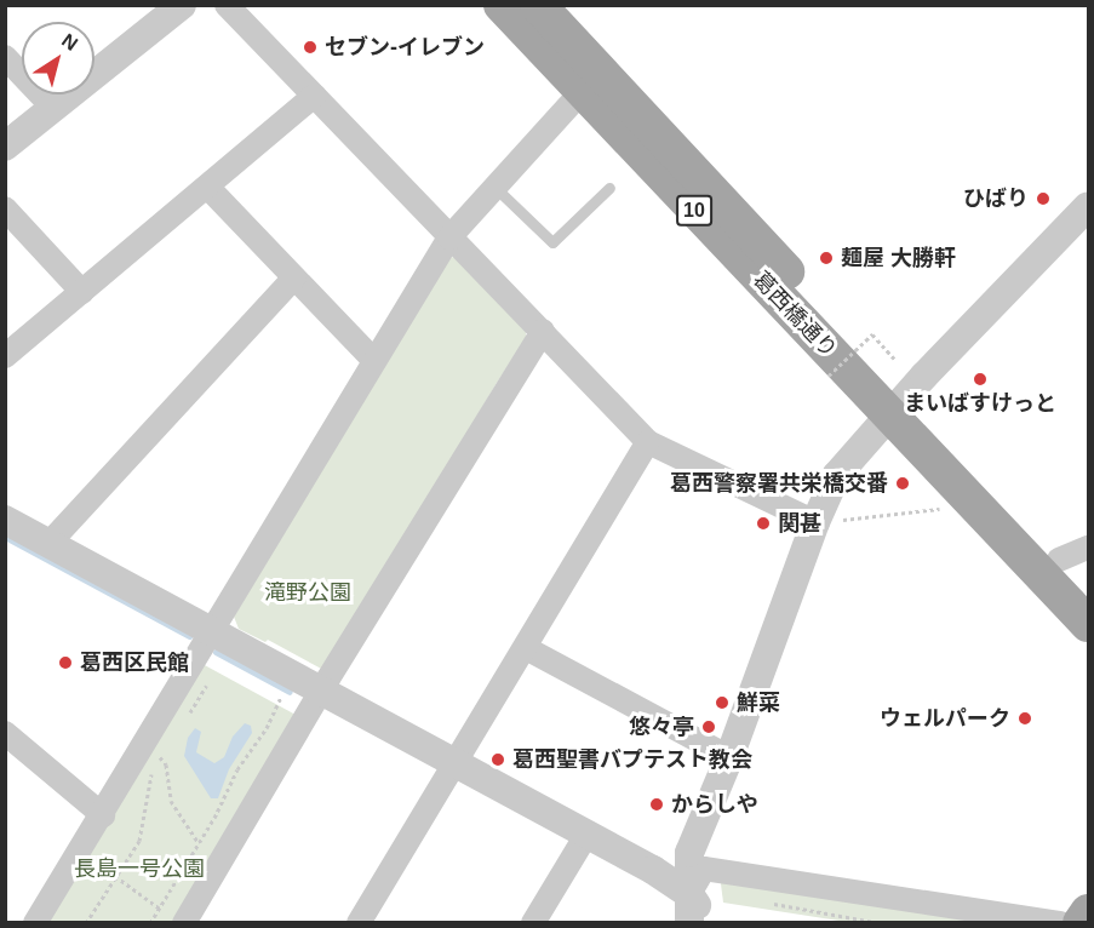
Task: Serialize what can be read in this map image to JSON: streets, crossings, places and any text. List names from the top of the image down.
{
  "streets": {
    "main road": ["10", "葛西橋通り"]
  },
  "parks": ["滝野公園", "長島一号公園"],
  "places": [
    "セブン-イレブン",
    "ひばり",
    "麺屋 大勝軒",
    "まいばすけっと",
    "葛西警察署共栄橋交番",
    "関甚",
    "葛西区民館",
    "鮮菜",
    "ウェルパーク",
    "悠々亭",
    "葛西聖書バプテスト教会",
    "からしや"
  ],
  "north": "top right"
}
